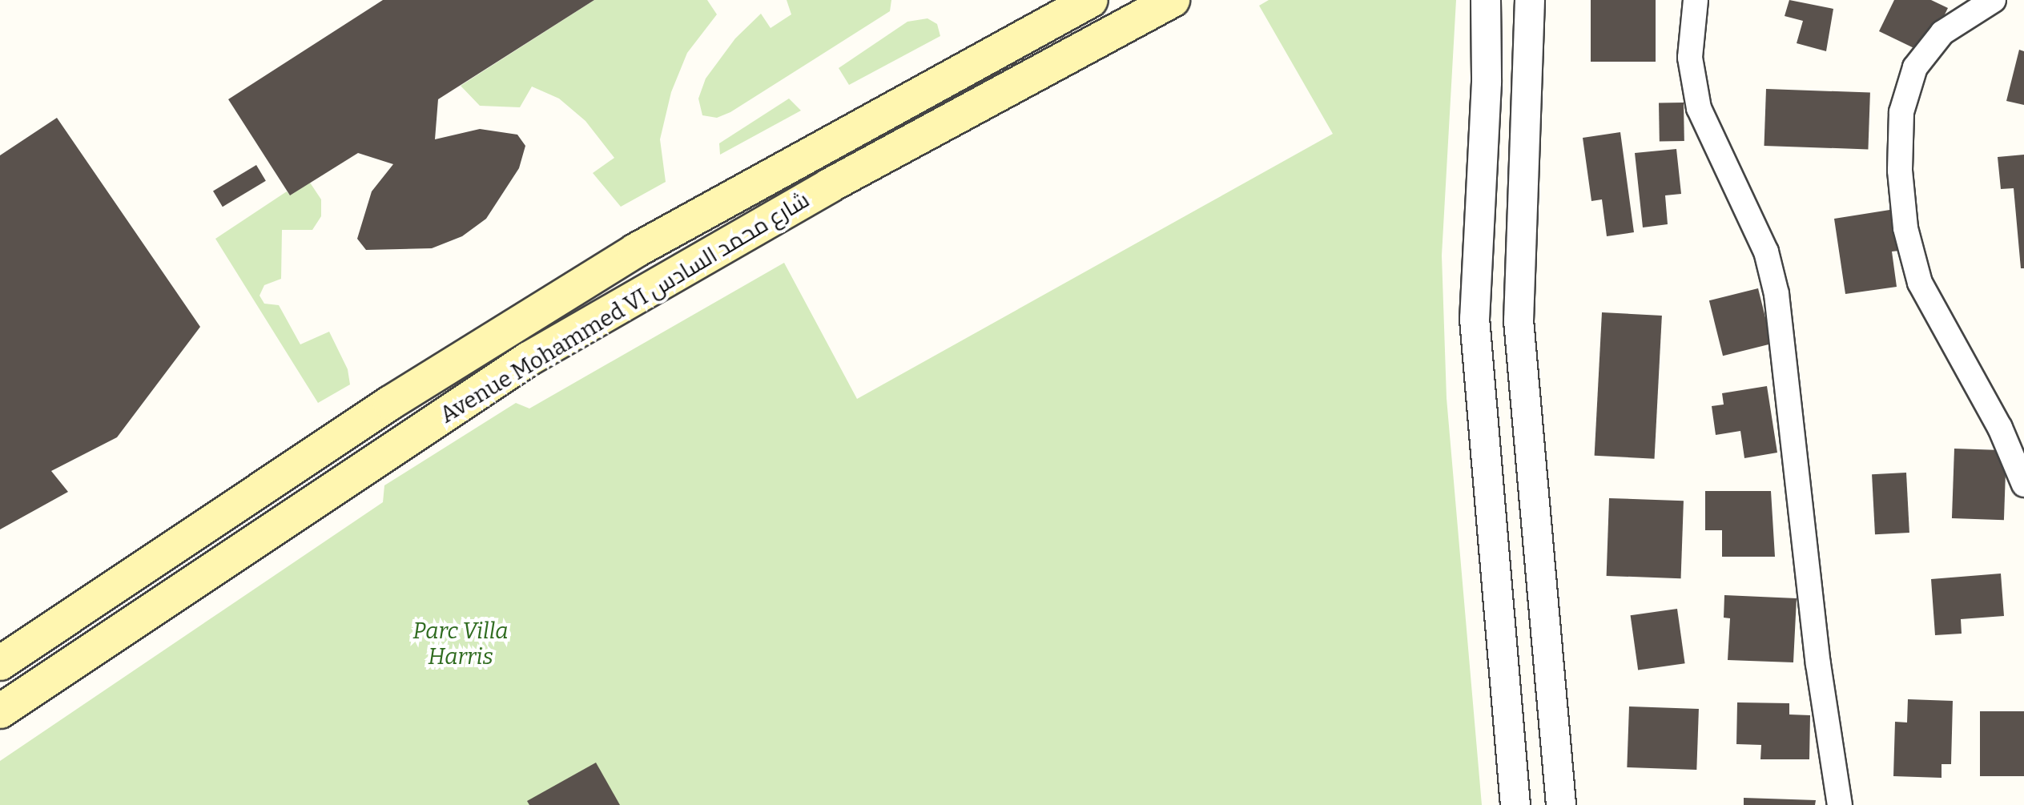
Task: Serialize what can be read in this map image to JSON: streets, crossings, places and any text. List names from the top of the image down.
{
  "streets": {
    "main road": ["Avenue Mohammed VI شارع محمد السادس"]
  },
  "parks": ["Parc Villa Harris"]
}
